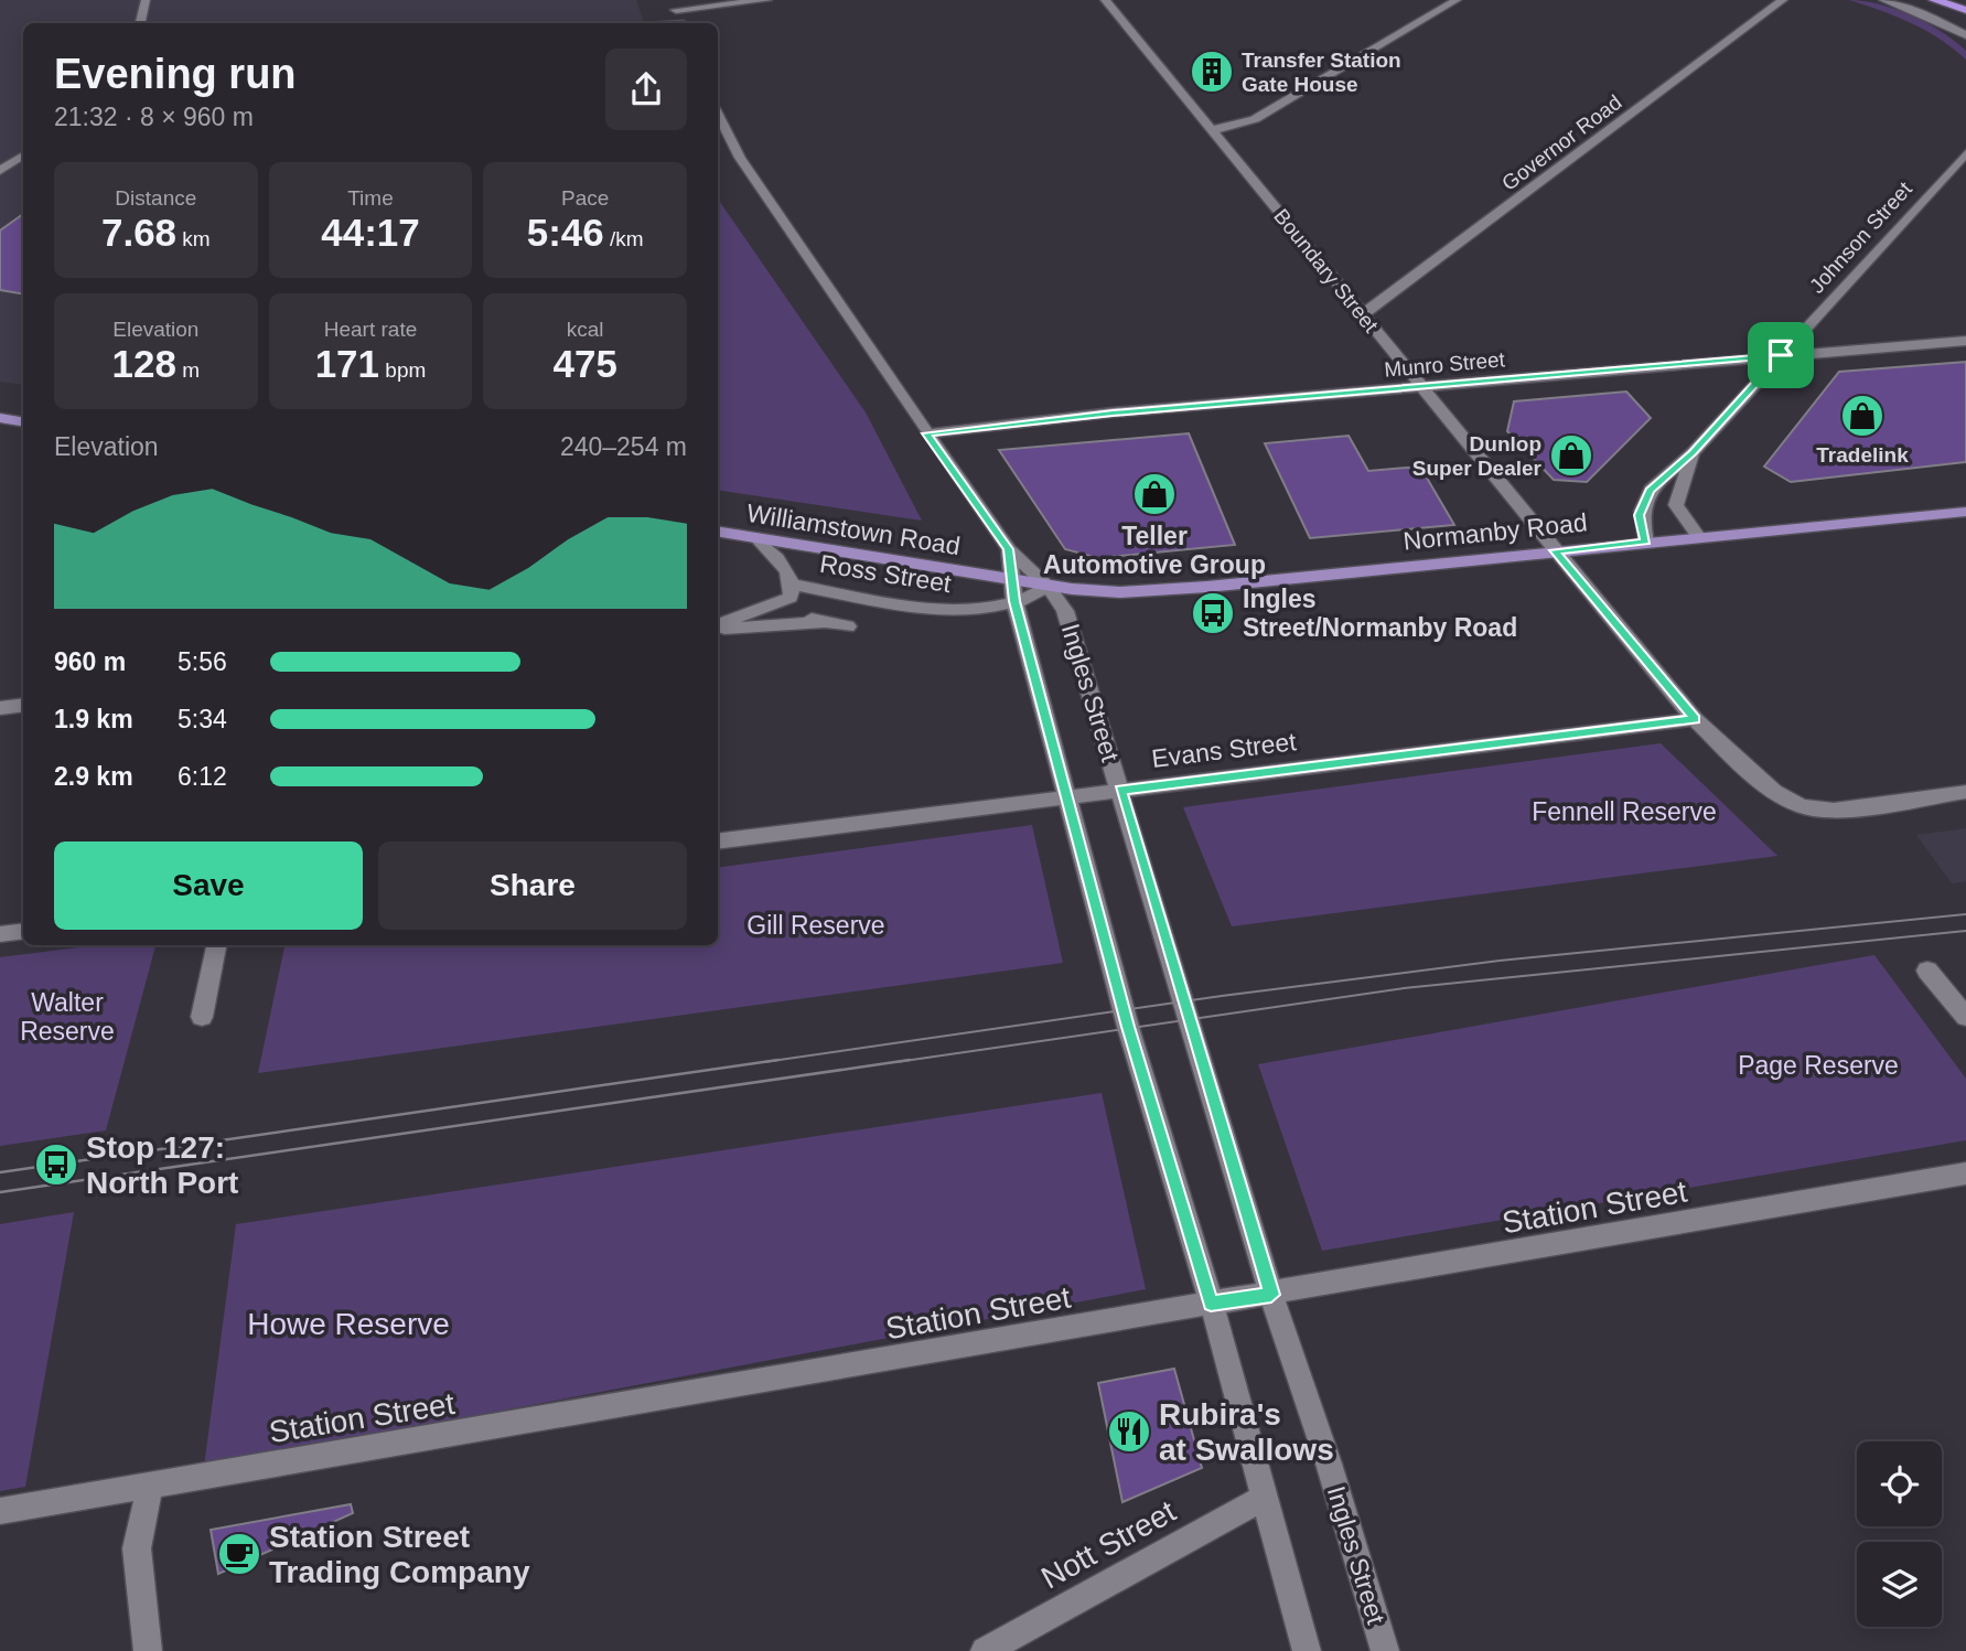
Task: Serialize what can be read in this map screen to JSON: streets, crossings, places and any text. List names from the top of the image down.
{
  "streets": {
    "main road": ["Williamstown Road", "Normanby Road"],
    "street": [
      "Governor Road",
      "Johnson Street",
      "Boundary Street",
      "Munro Street",
      "Ross Street",
      "Ingles Street",
      "Evans Street",
      "Station Street",
      "Nott Street"
    ]
  },
  "crossings": [
    ["Governor Road", "Boundary Street"],
    ["Johnson Street", "Munro Street"],
    ["Johnson Street", "Normanby Road"],
    ["Boundary Street", "Munro Street"],
    ["Boundary Street", "Normanby Road"],
    ["Boundary Street", "Evans Street"],
    ["Munro Street", "Ingles Street"],
    ["Williamstown Road", "Normanby Road"],
    ["Williamstown Road", "Ross Street"],
    ["Williamstown Road", "Ingles Street"],
    ["Normanby Road", "Ross Street"],
    ["Normanby Road", "Ingles Street"],
    ["Ross Street", "Ingles Street"],
    ["Ingles Street", "Evans Street"],
    ["Ingles Street", "Station Street"],
    ["Ingles Street", "Nott Street"]
  ],
  "parks": [
    "Fennell Reserve",
    "Gill Reserve",
    "Walter Reserve",
    "Page Reserve",
    "Howe Reserve"
  ],
  "places": {
    "building": ["Transfer Station Gate House"],
    "shop": ["Tradelink", "Dunlop Super Dealer", "Teller Automotive Group"],
    "bus stop": ["Ingles Street/Normanby Road", "Stop 127: North Port"],
    "restaurant": ["Rubira's at Swallows"],
    "cafe": ["Station Street Trading Company"]
  },
  "page": {
    "heading": ["Evening run", "21:32 · 8 × 960 m"],
    "stats": [
      ["Distance", "7.68 km"],
      ["Time", "44:17"],
      ["Pace", "5:46 /km"],
      ["Elevation", "128 m"],
      ["Heart rate", "171 bpm"],
      ["kcal", "475"]
    ],
    "chart": ["Elevation", "240–254 m"],
    "list": [
      {
        "name": "960 m",
        "note": "5:56"
      },
      {
        "name": "1.9 km",
        "note": "5:34"
      },
      {
        "name": "2.9 km",
        "note": "6:12"
      }
    ],
    "buttons": ["Save", "Share"]
  }
}
